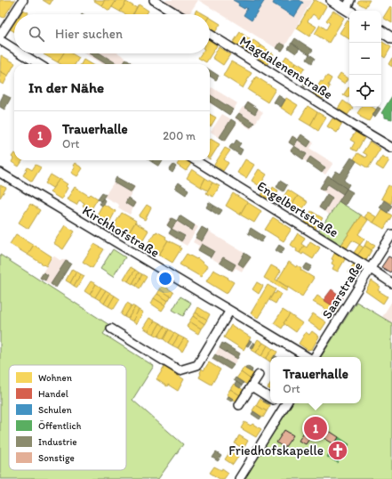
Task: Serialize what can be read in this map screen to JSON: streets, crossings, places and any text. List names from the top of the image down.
{
  "streets": {
    "street": [
      "Magdalenenstraße",
      "Engelbertstraße",
      "Kirchhofstraße",
      "Saarstraße"
    ]
  },
  "crossings": [
    ["Engelbertstraße", "Saarstraße"]
  ],
  "places": {
    "church": ["Friedhofskapelle"]
  },
  "legend": [
    "Wohnen",
    "Handel",
    "Schulen",
    "Öffentlich",
    "Industrie",
    "Sonstige"
  ],
  "page": {
    "map_buttons": ["+", "−"],
    "search": "Hier suchen",
    "heading": "In der Nähe",
    "list": [
      {
        "mark": "1",
        "name": "Trauerhalle",
        "note": "Ort",
        "value": "200 m"
      }
    ],
    "popup": ["Trauerhalle", "Ort"],
    "pins": "1"
  }
}
